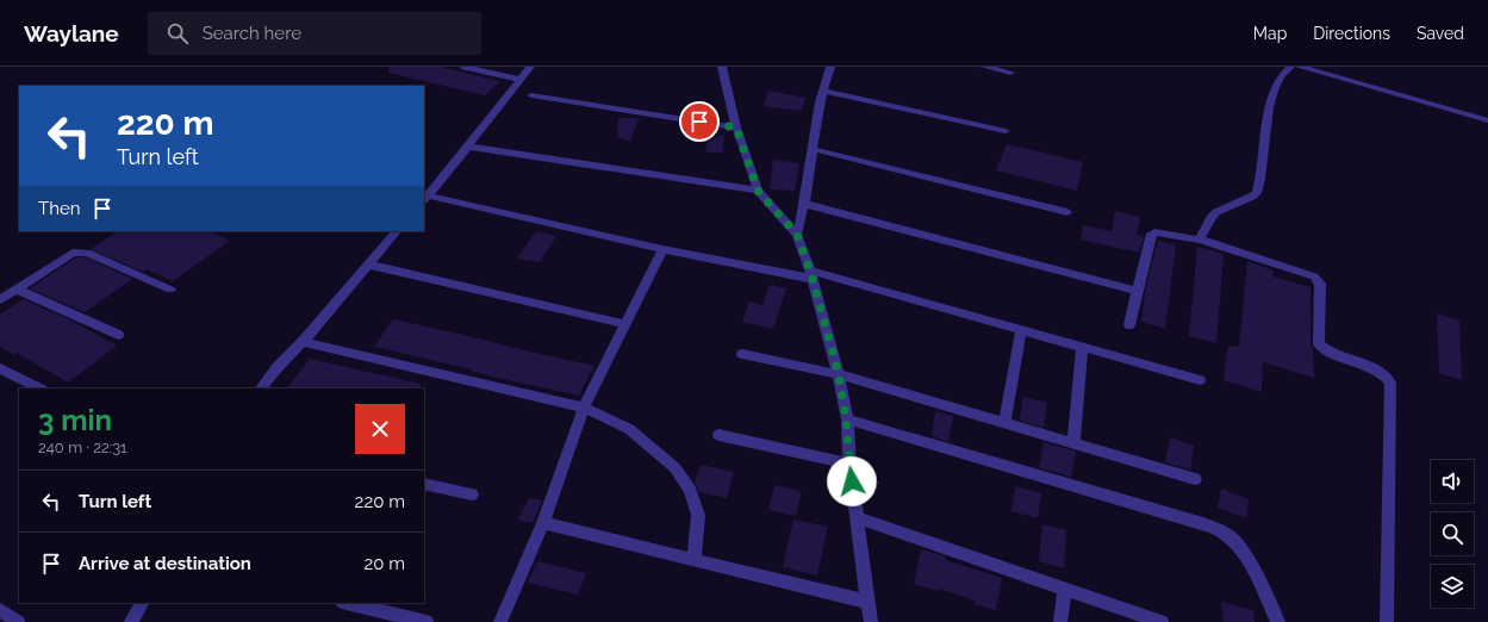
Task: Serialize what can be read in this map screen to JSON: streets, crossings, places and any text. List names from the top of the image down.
{
  "page": {
    "header": "Waylane",
    "search": "Search here",
    "nav": ["Map", "Directions", "Saved"],
    "turn": ["220 m", "Turn left"],
    "then": "Then",
    "heading": ["3 min", "240 m · 22:31"],
    "list": [
      {
        "name": "Turn left",
        "value": "220 m"
      },
      {
        "name": "Arrive at destination",
        "value": "20 m"
      }
    ]
  }
}
